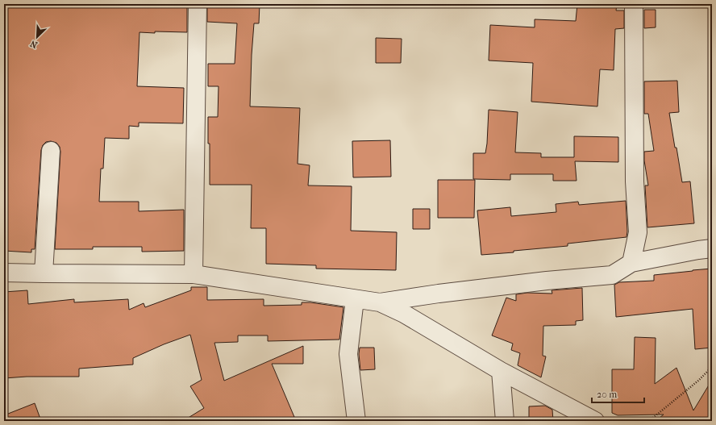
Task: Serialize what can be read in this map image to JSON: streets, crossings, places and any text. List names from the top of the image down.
{
  "scale_bar": "20 m",
  "north": "bottom left"
}
